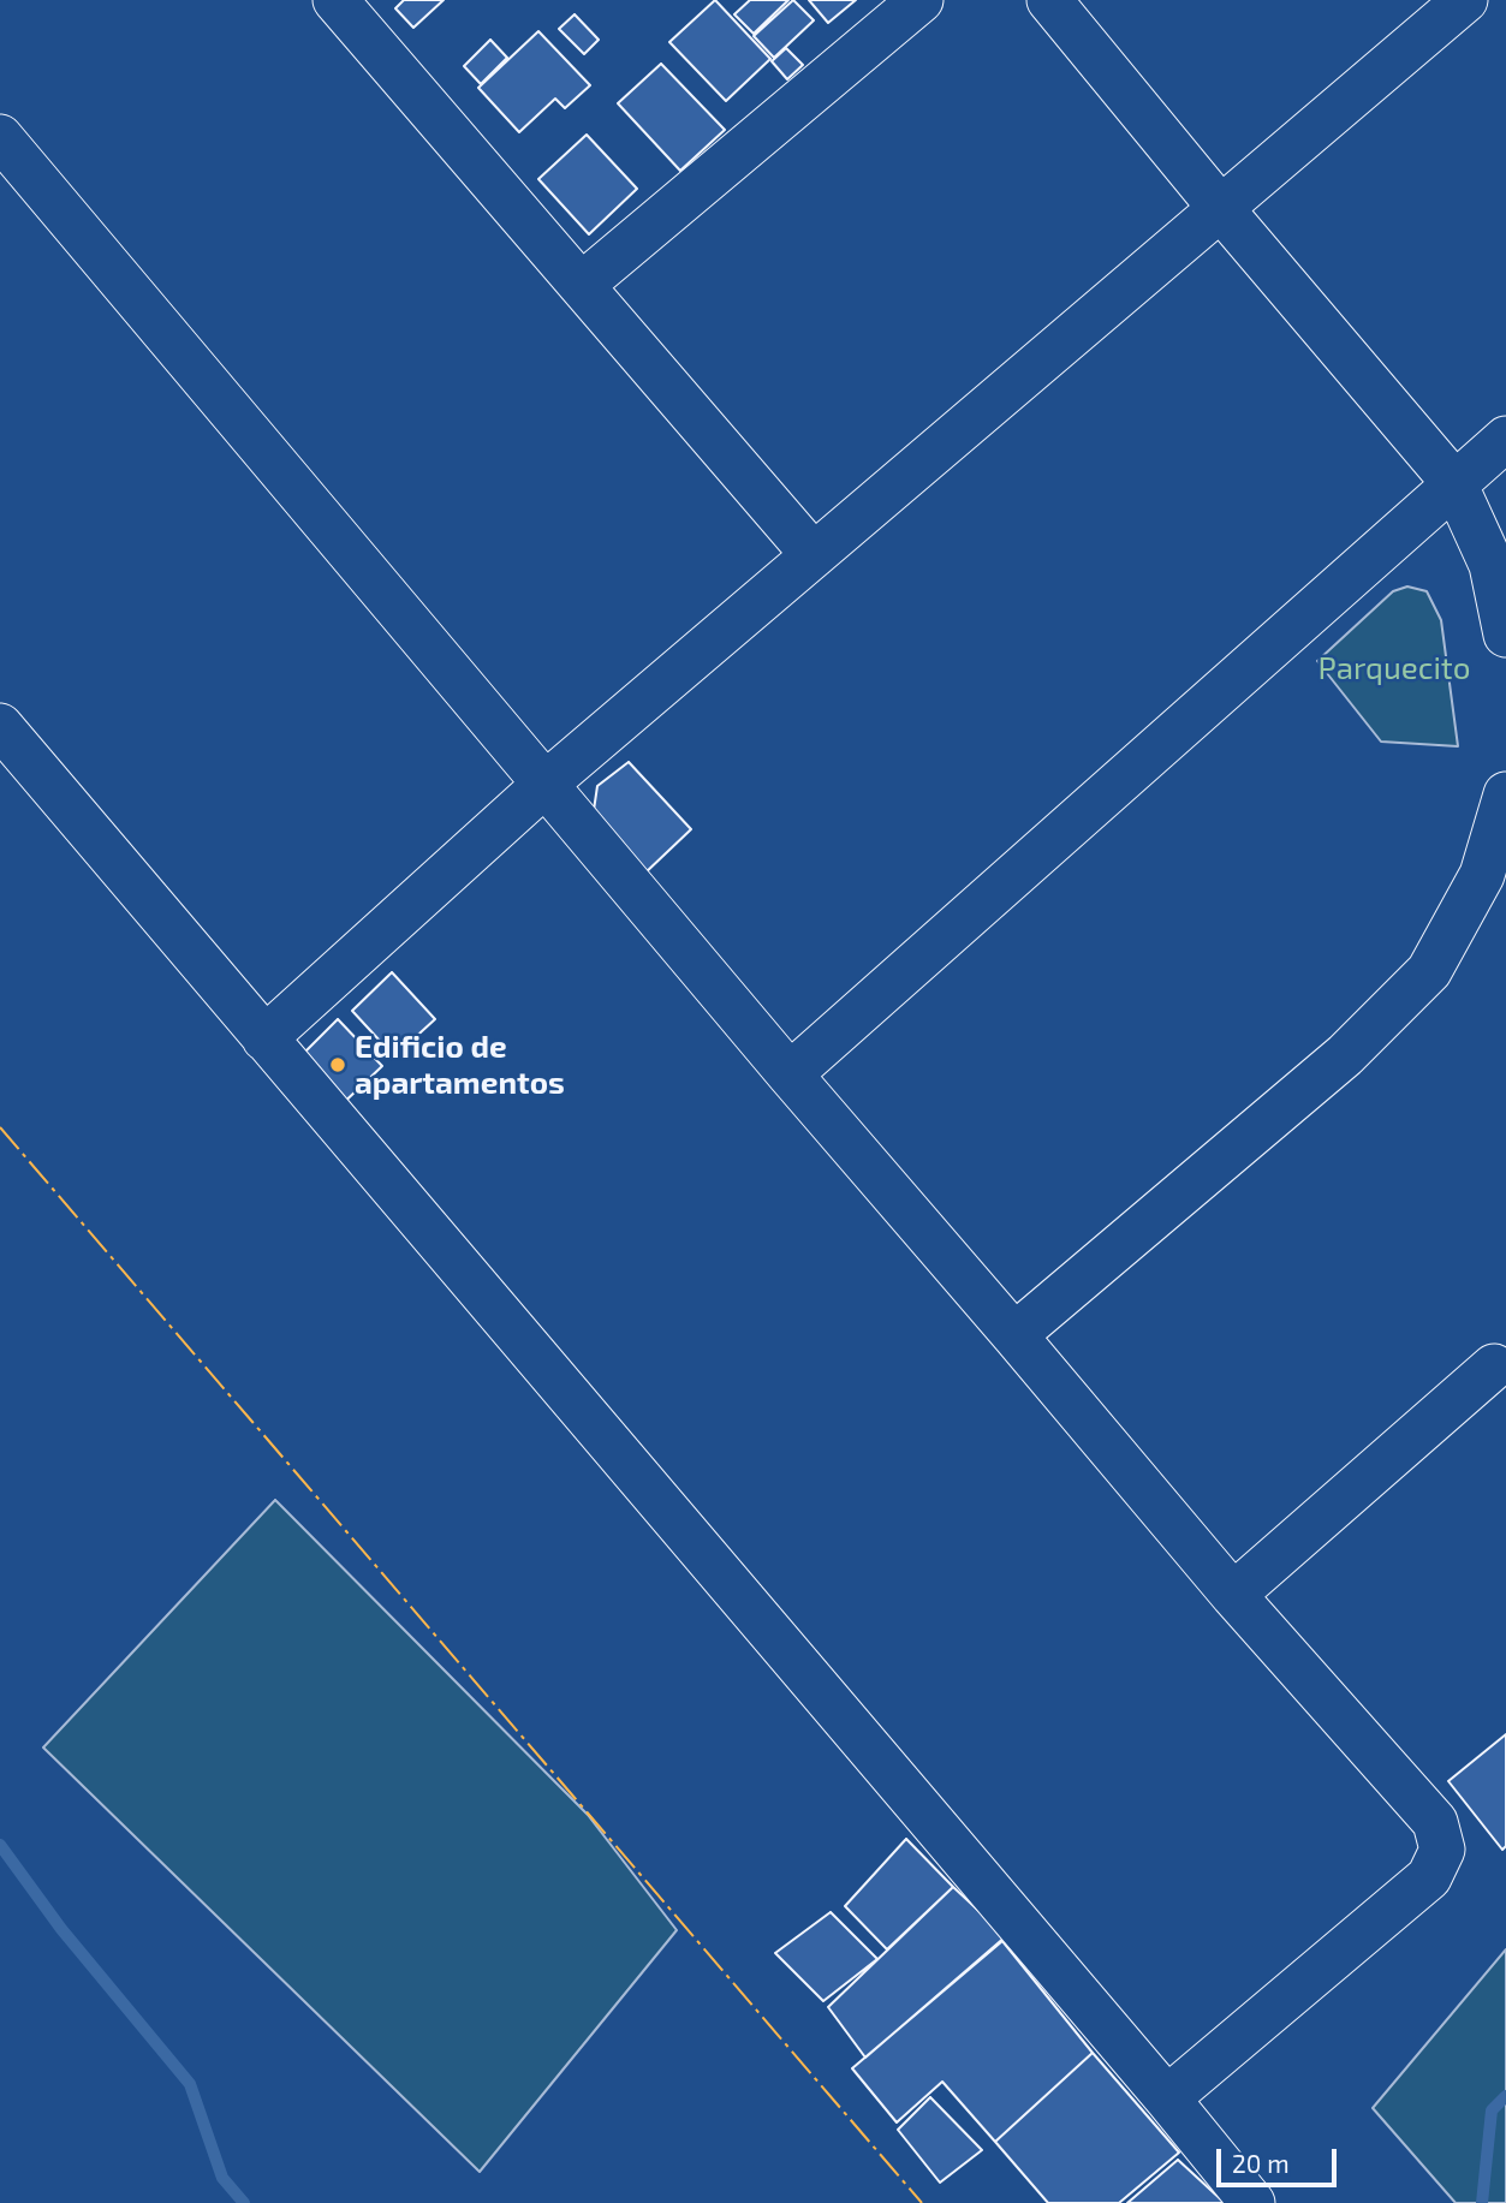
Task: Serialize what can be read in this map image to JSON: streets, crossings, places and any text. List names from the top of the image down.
{
  "parks": ["Parquecito"],
  "places": ["Edificio de apartamentos"],
  "scale_bar": "20 m"
}
